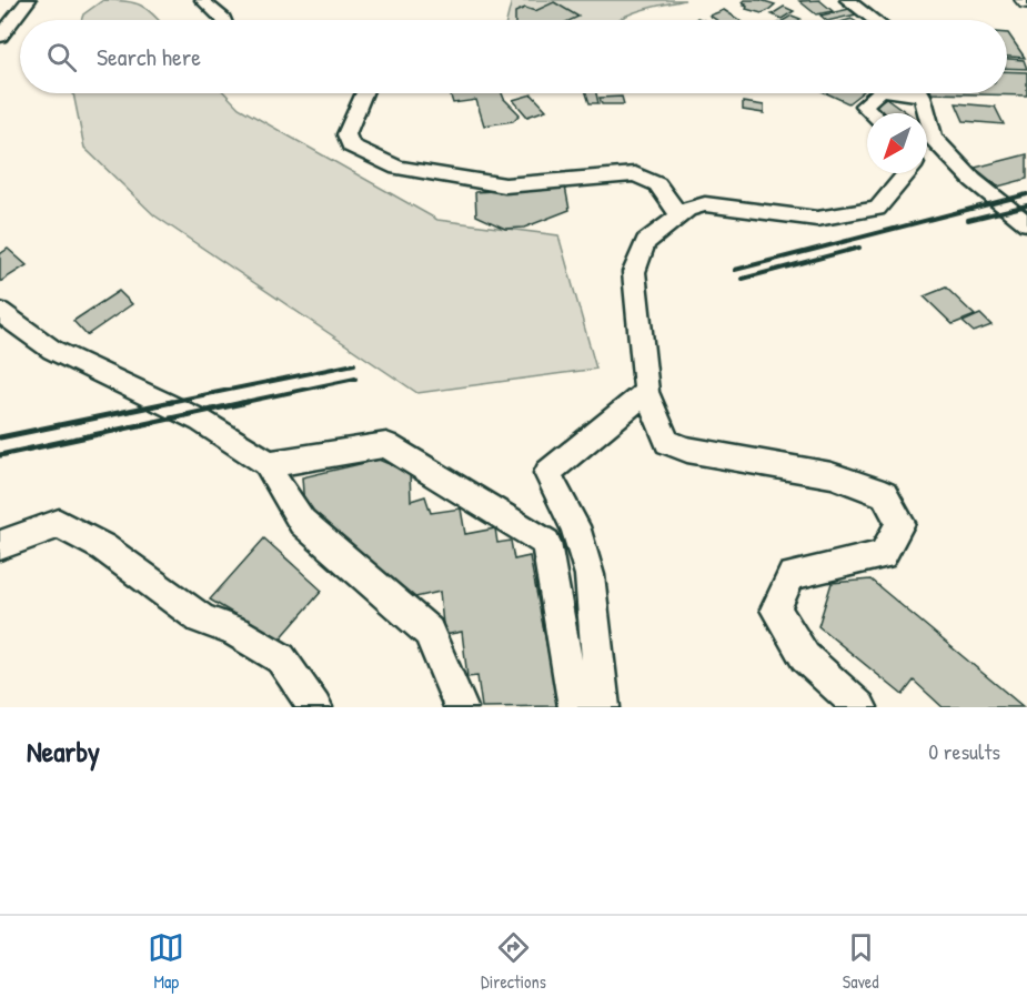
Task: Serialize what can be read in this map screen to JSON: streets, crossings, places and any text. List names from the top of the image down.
{
  "north": "bottom left",
  "page": {
    "search": "Search here",
    "heading": ["Nearby", "0 results"],
    "nav": ["Map", "Directions", "Saved"]
  }
}
